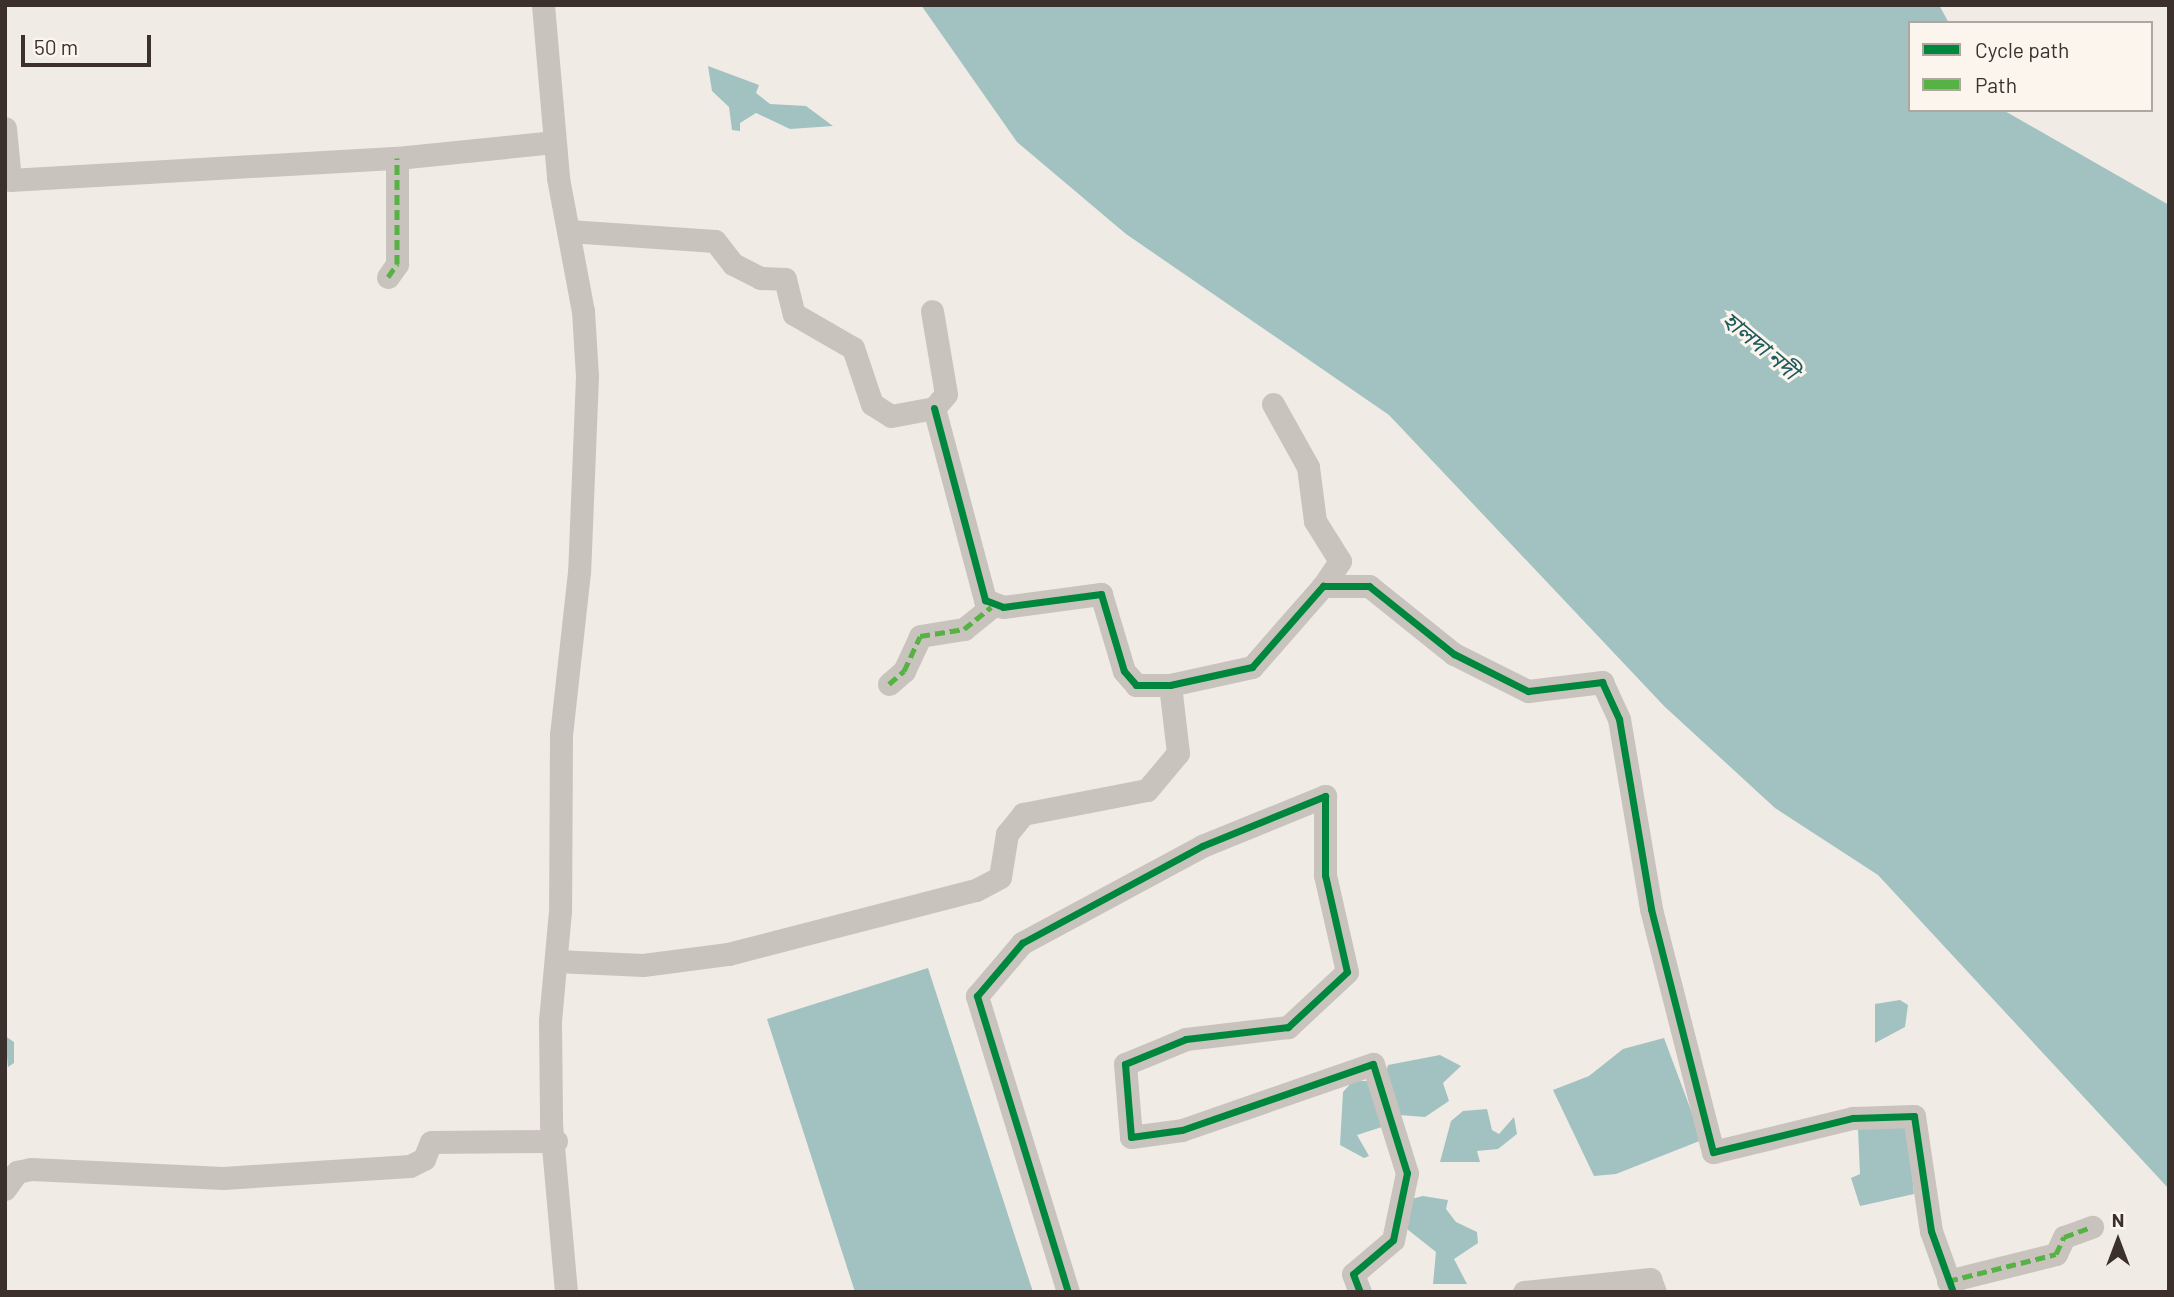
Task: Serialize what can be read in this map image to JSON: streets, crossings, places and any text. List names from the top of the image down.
{
  "water": ["হালদা নদী"],
  "legend": ["Cycle path", "Path"],
  "scale_bar": "50 m",
  "north": "top"
}
